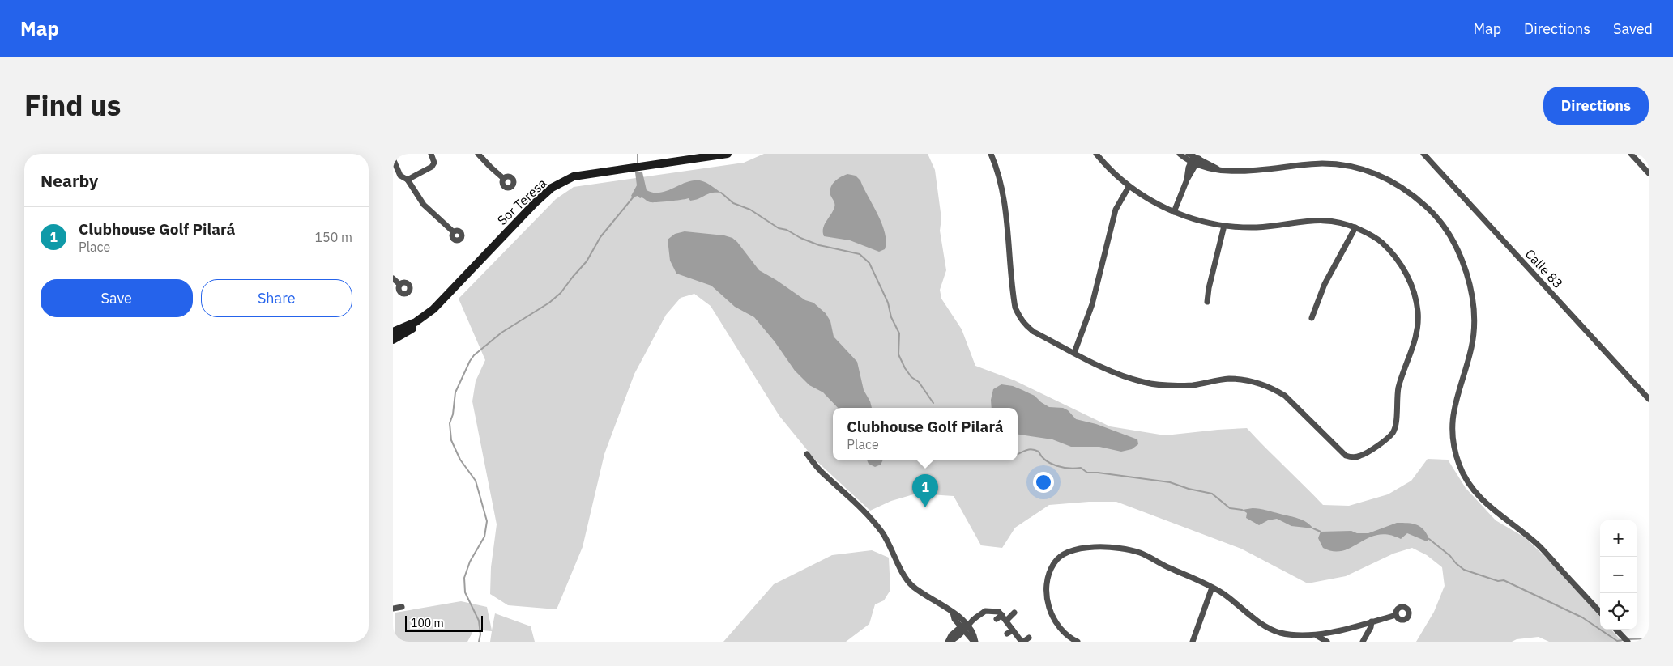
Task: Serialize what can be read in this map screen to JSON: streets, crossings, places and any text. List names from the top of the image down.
{
  "streets": {
    "street": ["Sor Teresa", "Calle 83"]
  },
  "scale_bar": "100 m",
  "page": {
    "header": "Map",
    "nav": ["Map", "Directions", "Saved"],
    "title": "Find us",
    "buttons": [
      "Directions",
      ["Save", "Share"]
    ],
    "heading": "Nearby",
    "list": [
      {
        "mark": "1",
        "name": "Clubhouse Golf Pilará",
        "note": "Place",
        "value": "150 m"
      }
    ],
    "popup": ["Clubhouse Golf Pilará", "Place"],
    "pins": "1",
    "map_buttons": ["+", "−"],
    "scale": "100 m"
  }
}
